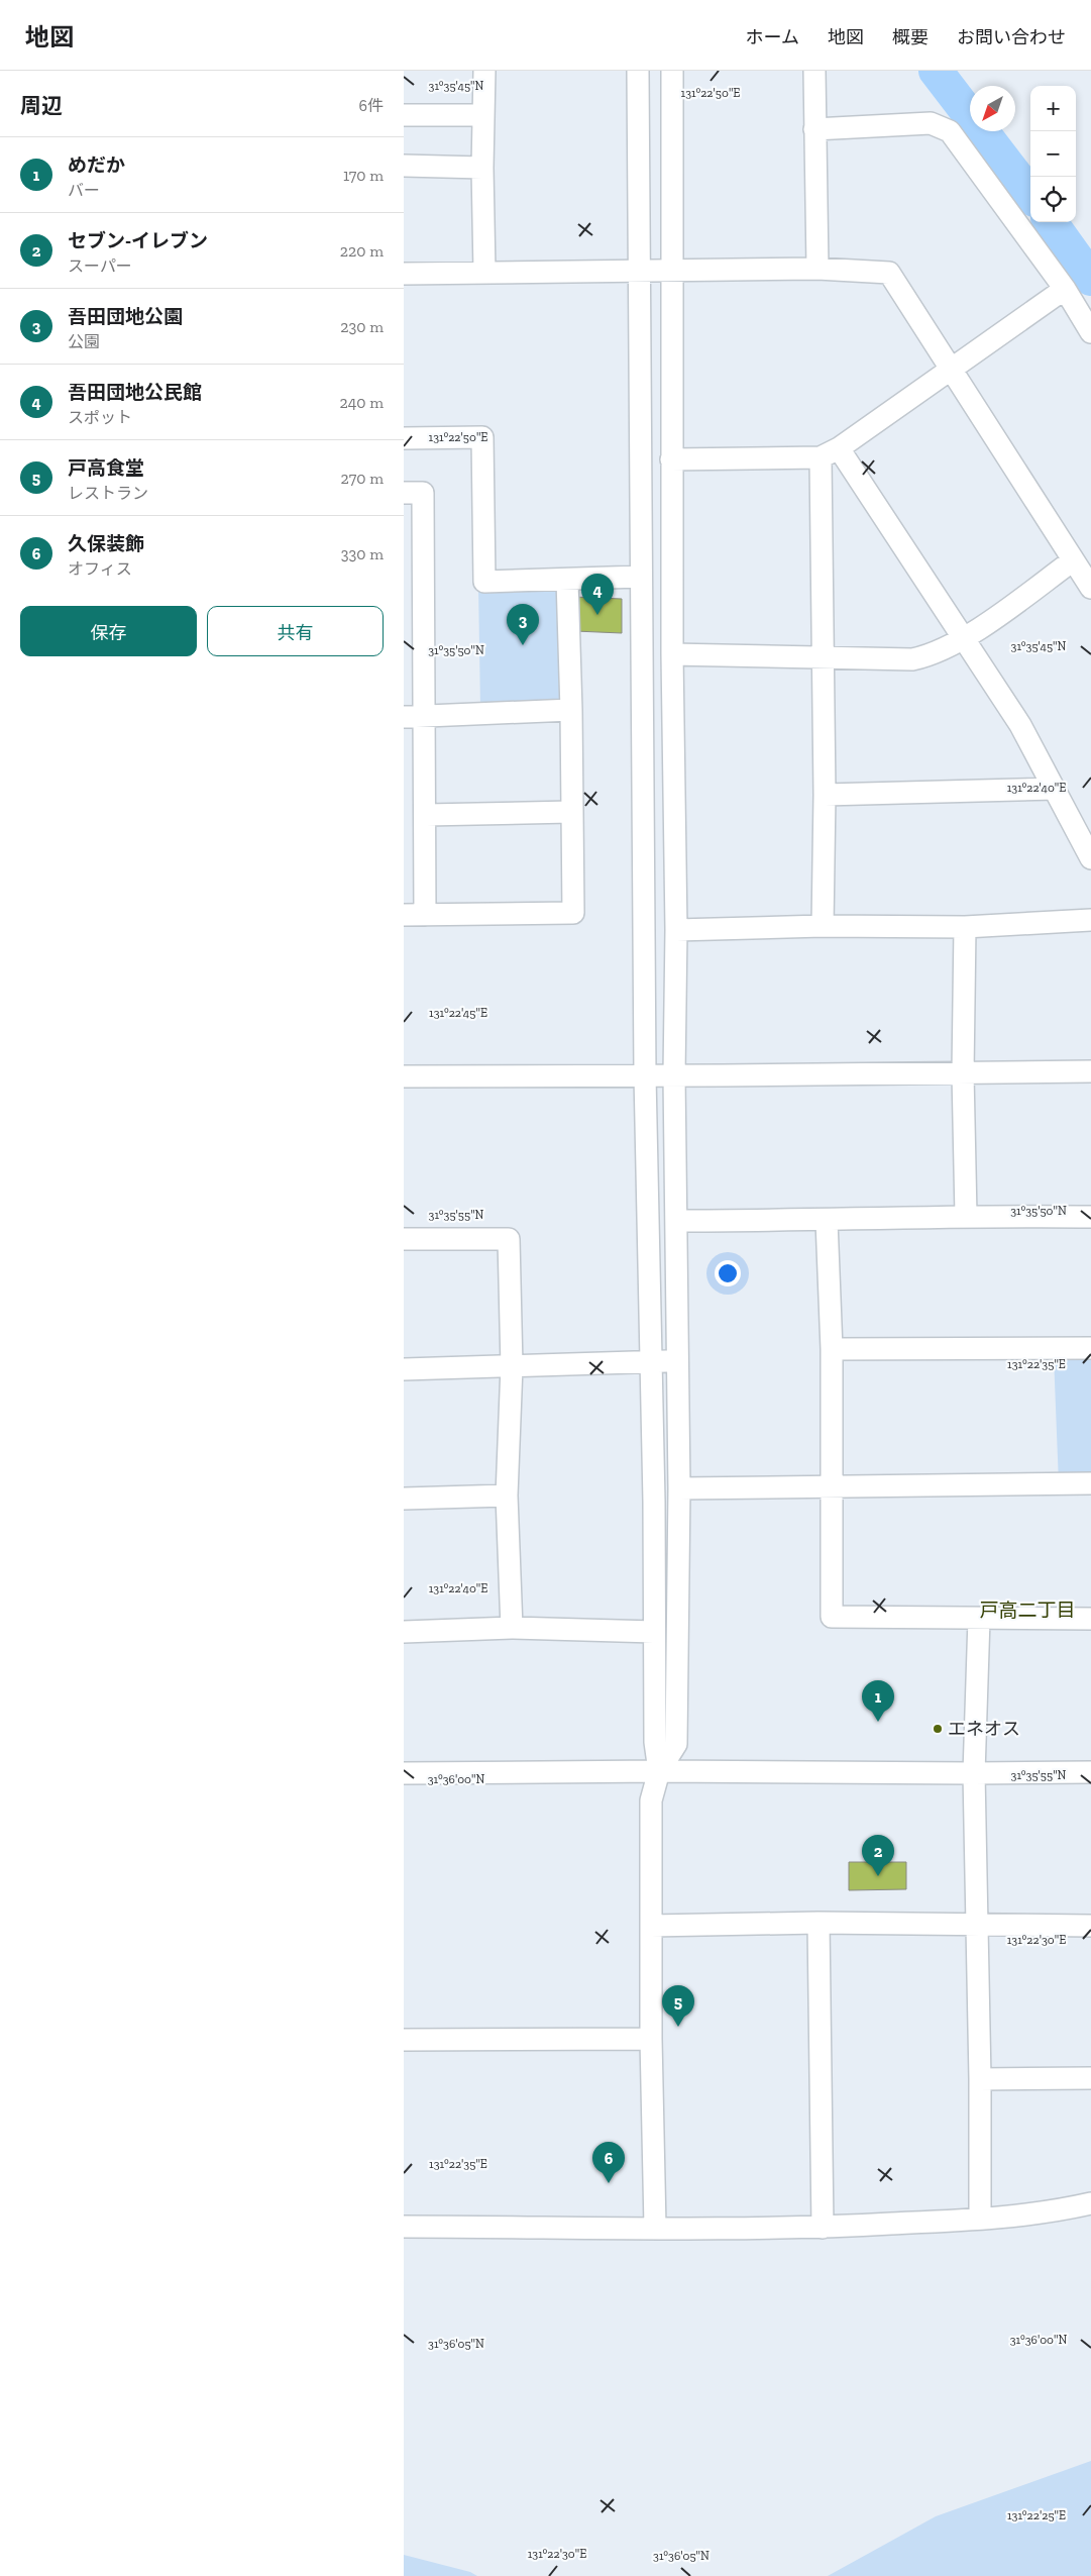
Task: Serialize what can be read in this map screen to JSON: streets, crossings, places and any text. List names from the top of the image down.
{
  "districts": ["戸高二丁目"],
  "places": ["エネオス"],
  "north": "bottom left",
  "page": {
    "header": "地図",
    "nav": [
      "ホーム",
      "地図",
      "概要",
      "お問い合わせ"
    ],
    "heading": ["周辺", "6件"],
    "map_buttons": ["+", "−"],
    "list": [
      {
        "mark": "1",
        "name": "めだか",
        "note": "バー",
        "value": "170 m"
      },
      {
        "mark": "2",
        "name": "セブン-イレブン",
        "note": "スーパー",
        "value": "220 m"
      },
      {
        "mark": "3",
        "name": "吾田団地公園",
        "note": "公園",
        "value": "230 m"
      },
      {
        "mark": "4",
        "name": "吾田団地公民館",
        "note": "スポット",
        "value": "240 m"
      },
      {
        "mark": "5",
        "name": "戸高食堂",
        "note": "レストラン",
        "value": "270 m"
      },
      {
        "mark": "6",
        "name": "久保装飾",
        "note": "オフィス",
        "value": "330 m"
      }
    ],
    "pins": [
      "4",
      "3",
      "1",
      "2",
      "5",
      "6"
    ],
    "buttons": ["保存", "共有"]
  },
  "coordinates": [
    "31°35'45\"N",
    "131°22'50\"E",
    "31°35'50\"N",
    "131°22'40\"E",
    "131°22'45\"E",
    "31°35'55\"N",
    "131°22'35\"E",
    "31°36'00\"N",
    "131°22'30\"E",
    "31°36'05\"N",
    "131°22'25\"E"
  ]
}
